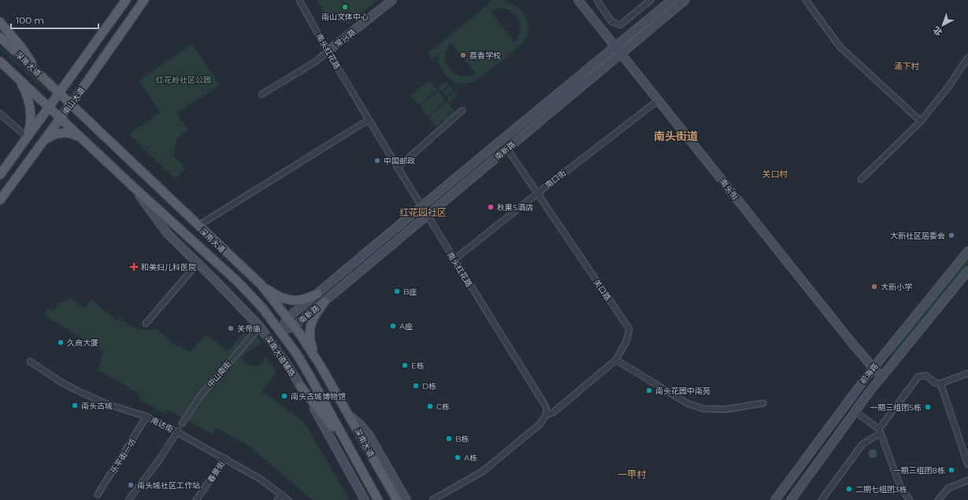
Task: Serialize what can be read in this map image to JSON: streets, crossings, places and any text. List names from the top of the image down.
{
  "streets": {
    "main road": [
      "常兴路",
      "深南大道",
      "南山大道",
      "南新路",
      "南头街",
      "深南大道辅路",
      "前海路"
    ],
    "street": [
      "南头红花路",
      "南口街",
      "关口路",
      "中山南街",
      "南达街",
      "乐平街一坊",
      "春景街"
    ]
  },
  "crossings": [
    ["常兴路", "南头红花路"],
    ["南头红花路", "南新路"],
    ["南头红花路", "南口街"],
    ["南头红花路", "关口路"],
    ["深南大道", "南山大道"],
    ["深南大道", "南新路"],
    ["深南大道", "深南大道辅路"],
    ["南新路", "南头街"],
    ["南新路", "关口路"],
    ["南口街", "南头街"],
    ["南口街", "关口路"],
    ["南头街", "前海路"],
    ["深南大道辅路", "中山南街"],
    ["南达街", "乐平街一坊"],
    ["南达街", "春景街"]
  ],
  "districts": [
    "涌下村",
    "南头街道",
    "关口村",
    "红花园社区",
    "一甲村"
  ],
  "parks": ["红花岭社区公园"],
  "places": {
    "other": [
      "南山文体中心",
      "荔香学校",
      "中国邮政",
      "秋果S酒店",
      "大新社区居委会",
      "大新小学",
      "B座",
      "A座",
      "关帝庙",
      "久商大厦",
      "E栋",
      "D栋",
      "南头花园中南苑",
      "南头古城博物馆",
      "南头古城",
      "C栋",
      "一期三组团5栋",
      "B栋",
      "A栋",
      "一期三组团8栋",
      "南头城社区工作站",
      "二期七组团3栋"
    ],
    "health": ["和美妇儿科医院"]
  },
  "scale_bar": "100 m",
  "north": "bottom left"
}
